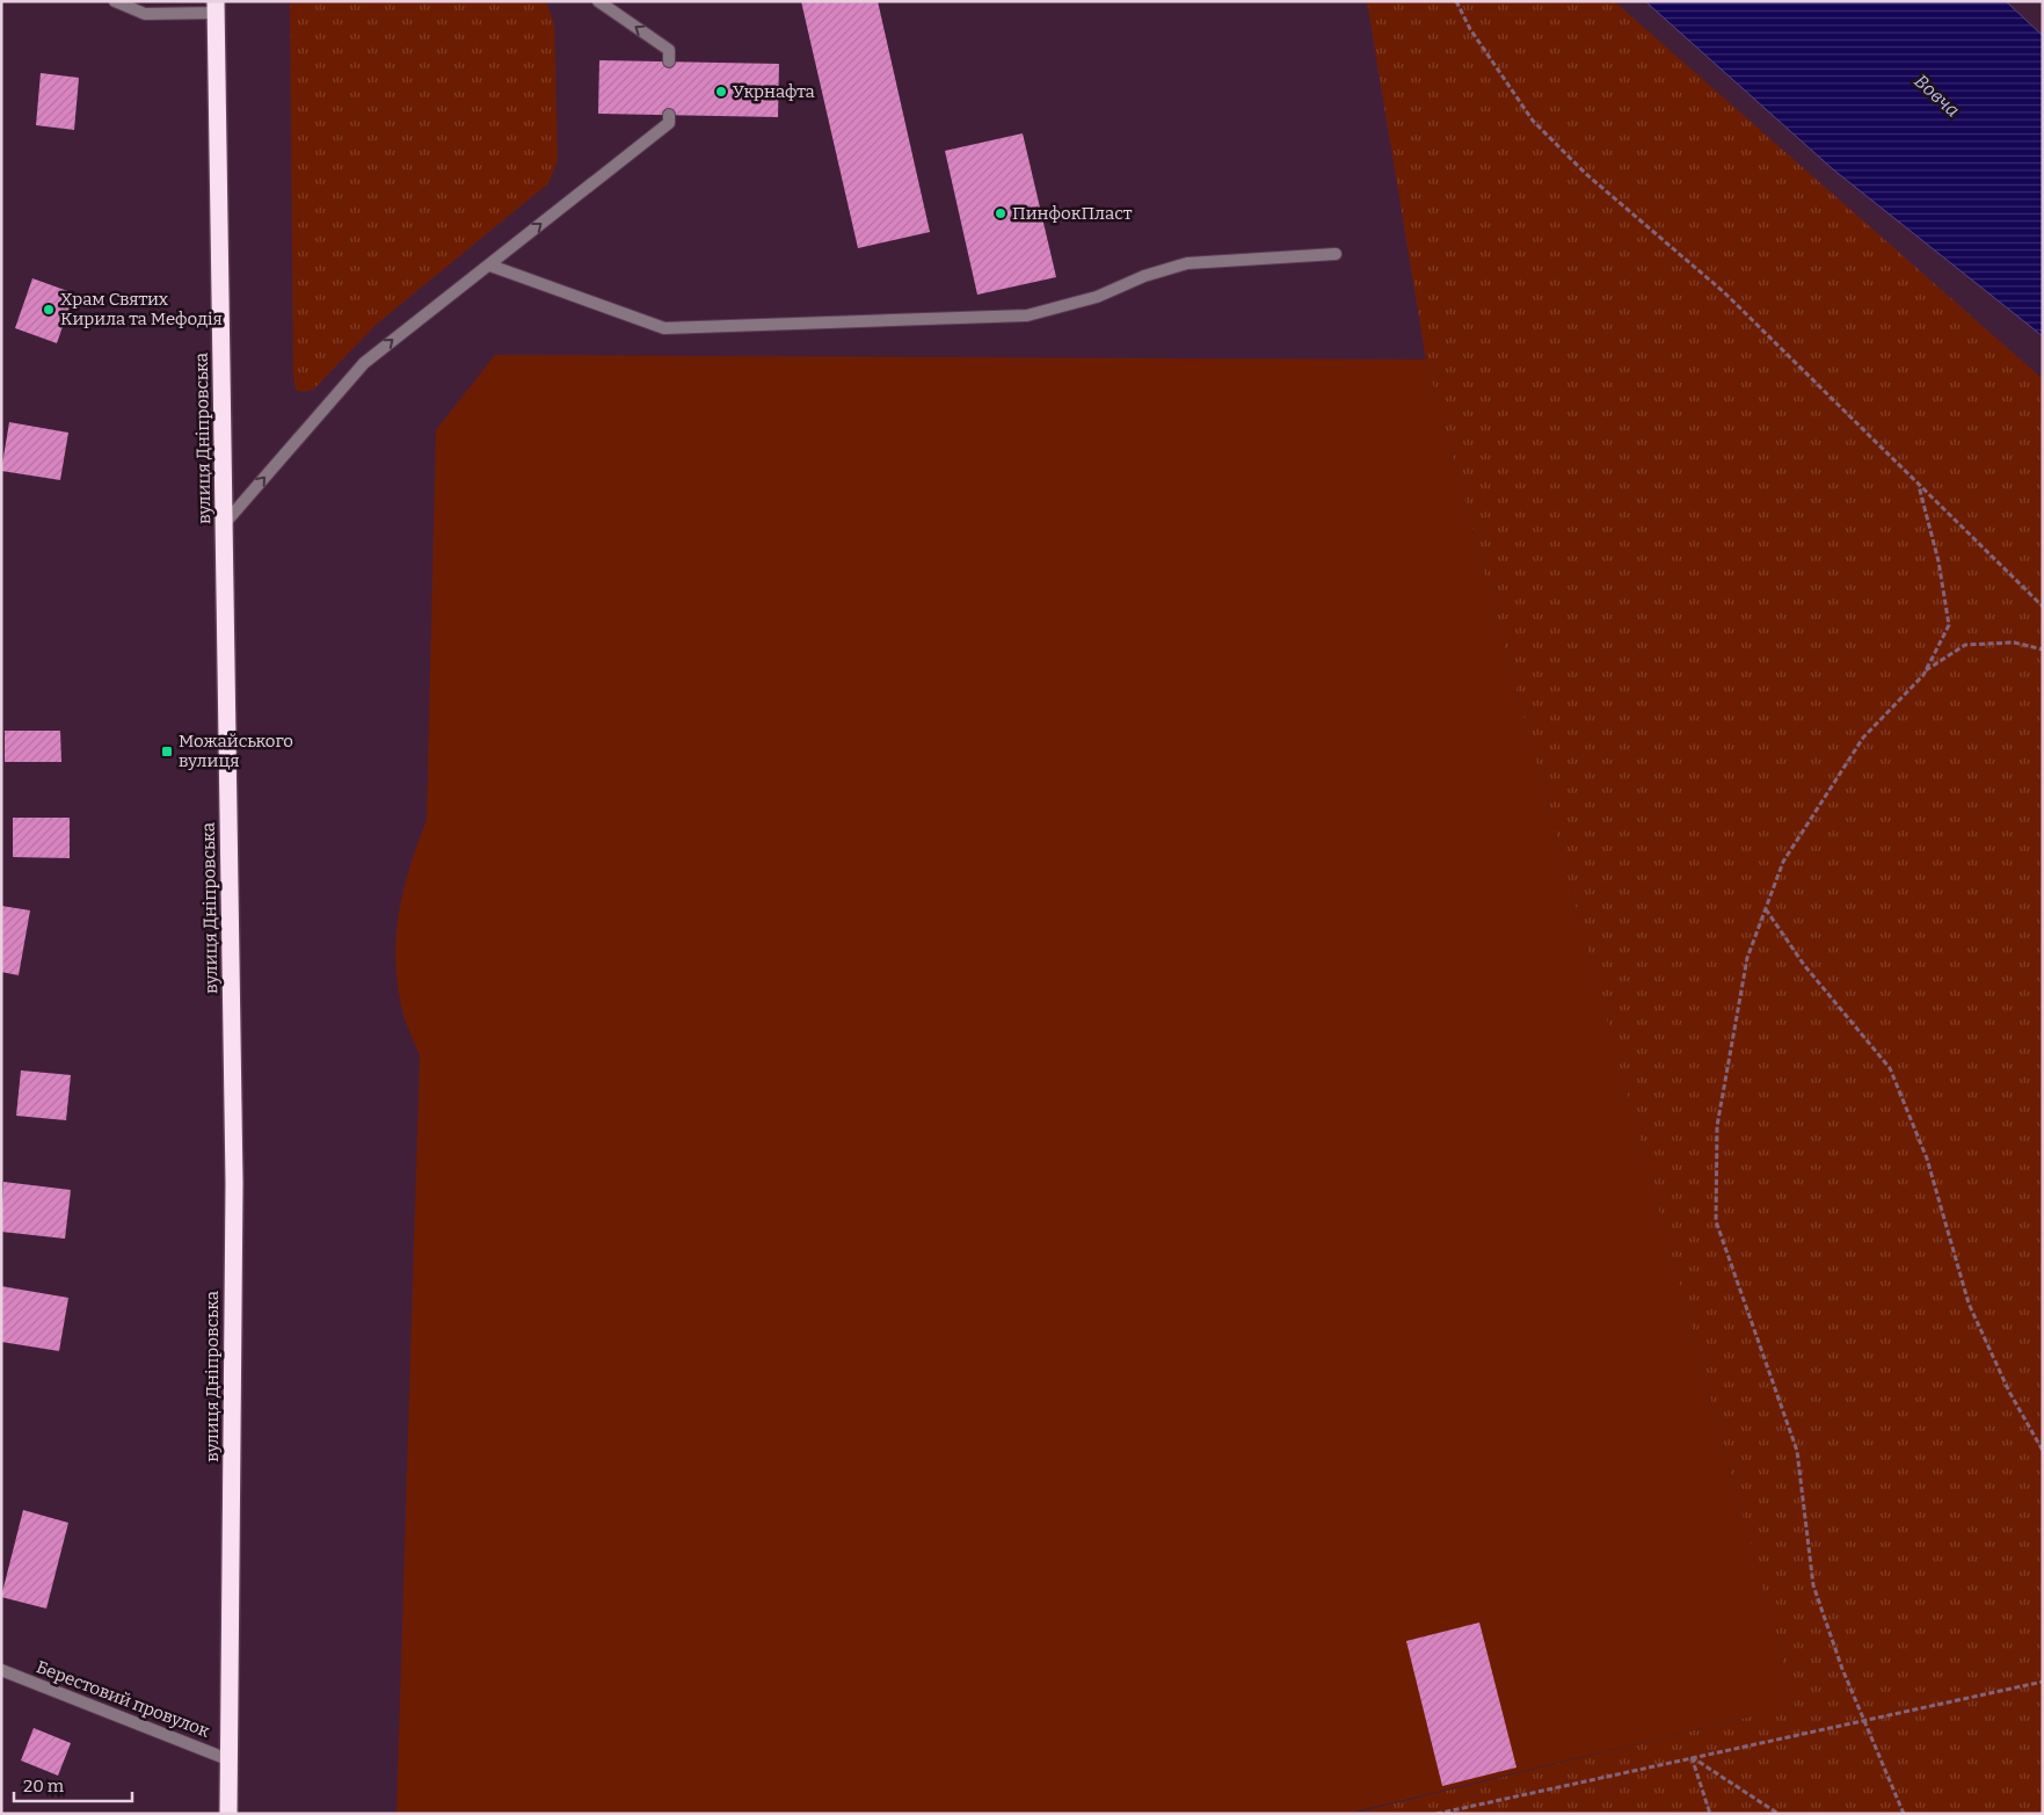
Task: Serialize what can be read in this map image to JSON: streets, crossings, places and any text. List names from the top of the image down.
{
  "streets": {
    "highway": ["вулиця Дніпровська"],
    "street": ["Берестовий провулок"]
  },
  "crossings": [
    ["вулиця Дніпровська", "Берестовий провулок"]
  ],
  "water": ["Вовча"],
  "places": {
    "other": ["Укрнафта", "ПинфокПласт", "Храм Святих Кирила та Мефодія"],
    "transit": ["Можайського вулиця"]
  },
  "scale_bar": "20 m"
}
